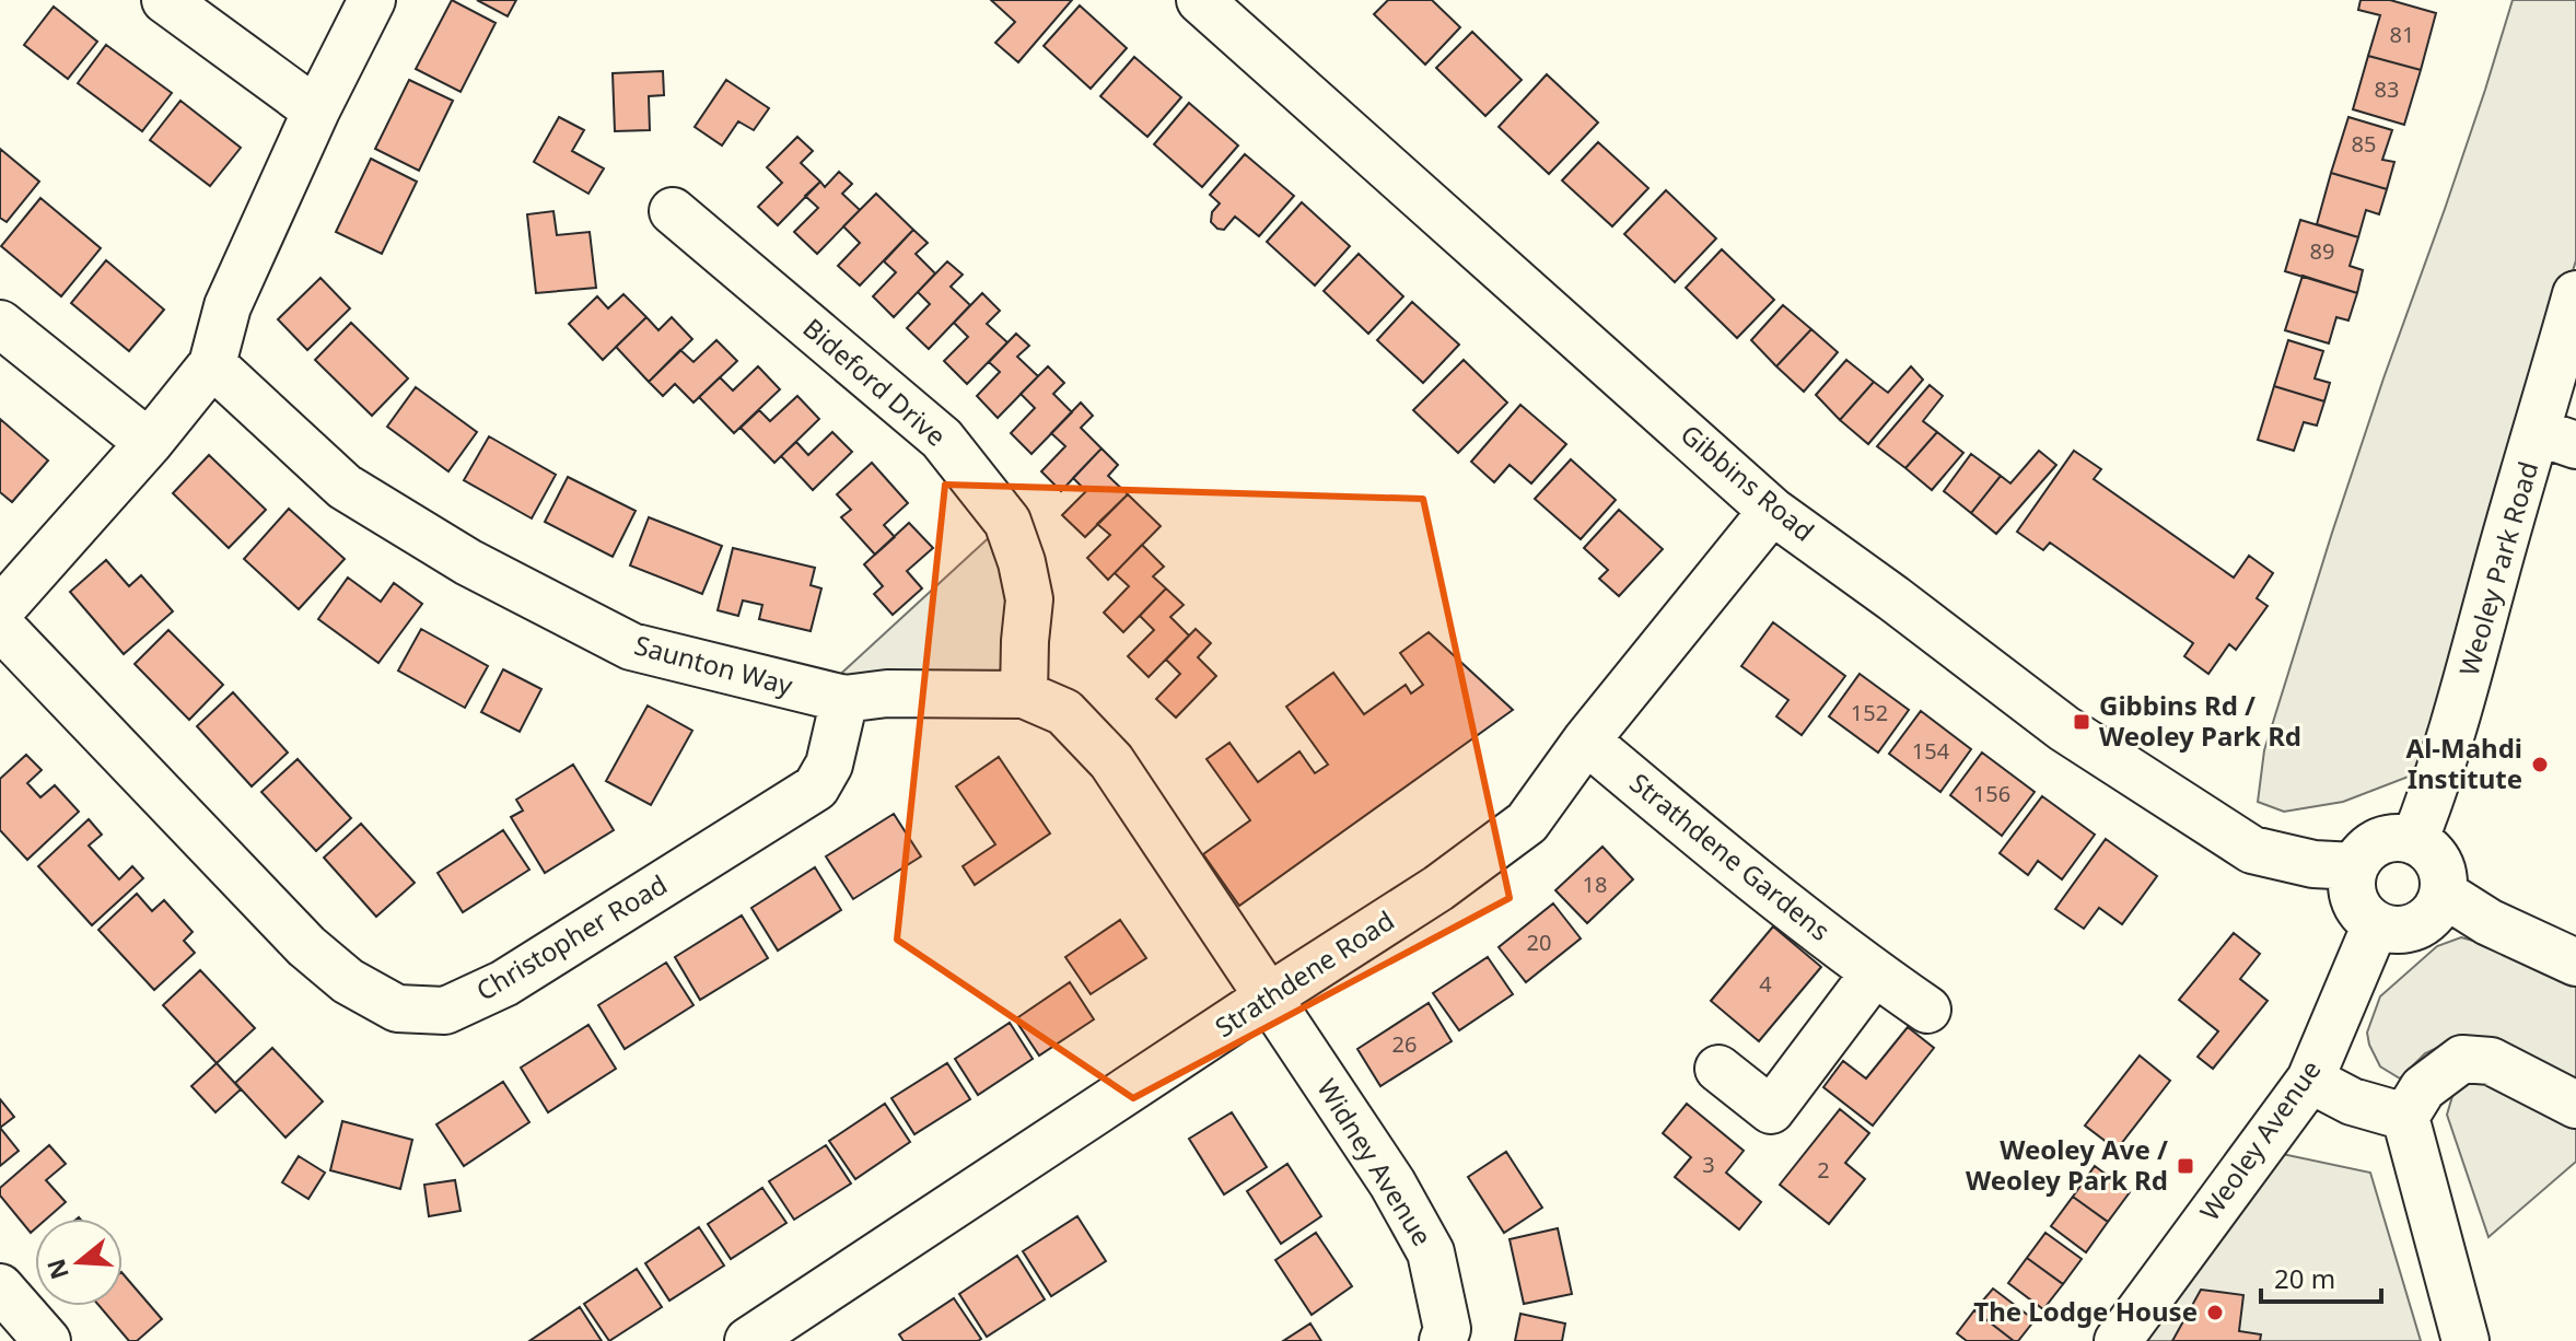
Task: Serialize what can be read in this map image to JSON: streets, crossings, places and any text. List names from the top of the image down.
{
  "streets": {
    "street": [
      "Bideford Drive",
      "Gibbins Road",
      "Weoley Park Road",
      "Saunton Way",
      "Strathdene Gardens",
      "Christopher Road",
      "Strathdene Road",
      "Weoley Avenue",
      "Widney Avenue"
    ]
  },
  "crossings": [
    ["Bideford Drive", "Saunton Way"],
    ["Gibbins Road", "Weoley Park Road"],
    ["Gibbins Road", "Strathdene Road"],
    ["Gibbins Road", "Weoley Avenue"],
    ["Weoley Park Road", "Weoley Avenue"],
    ["Saunton Way", "Christopher Road"],
    ["Saunton Way", "Strathdene Road"],
    ["Saunton Way", "Widney Avenue"],
    ["Strathdene Gardens", "Strathdene Road"],
    ["Strathdene Road", "Widney Avenue"]
  ],
  "places": {
    "transit": ["Gibbins Rd / Weoley Park Rd", "Weoley Ave / Weoley Park Rd"],
    "other": ["Al-Mahdi Institute", "The Lodge House"]
  },
  "house_numbers": [
    "81",
    "83",
    "85",
    "89",
    "152",
    "154",
    "156",
    "18",
    "20",
    "4",
    "26",
    "3",
    "2"
  ],
  "scale_bar": "20 m",
  "north": "left"
}
